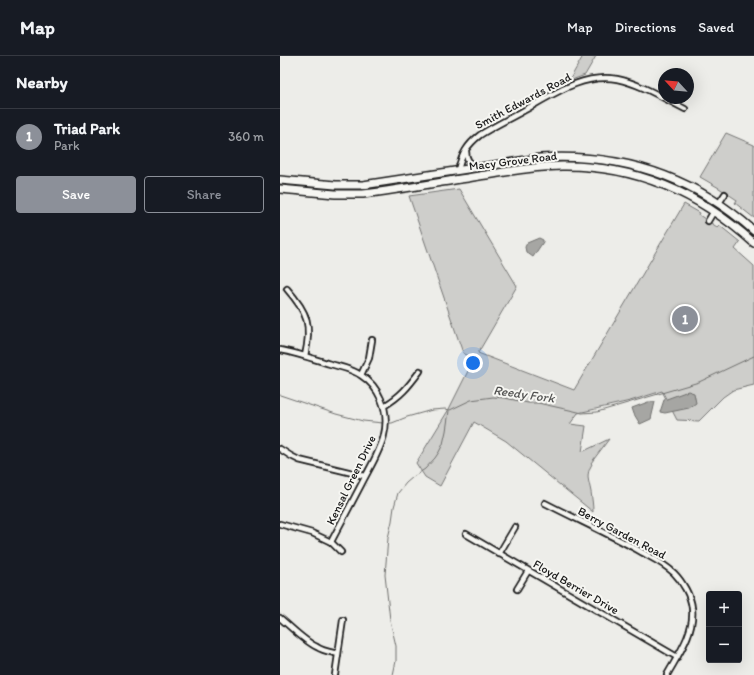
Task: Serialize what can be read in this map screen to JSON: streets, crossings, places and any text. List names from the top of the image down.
{
  "streets": {
    "main road": ["Macy Grove Road"],
    "street": [
      "Smith Edwards Road",
      "Kensal Green Drive",
      "Berry Garden Road",
      "Floyd Berrier Drive"
    ]
  },
  "crossings": [
    ["Smith Edwards Road", "Macy Grove Road"],
    ["Berry Garden Road", "Floyd Berrier Drive"]
  ],
  "water": ["Reedy Fork"],
  "north": "top left",
  "page": {
    "header": "Map",
    "nav": ["Map", "Directions", "Saved"],
    "heading": "Nearby",
    "list": [
      {
        "mark": "1",
        "name": "Triad Park",
        "note": "Park",
        "value": "360 m"
      }
    ],
    "buttons": ["Save", "Share"],
    "pins": "1",
    "map_buttons": ["+", "−"]
  }
}
